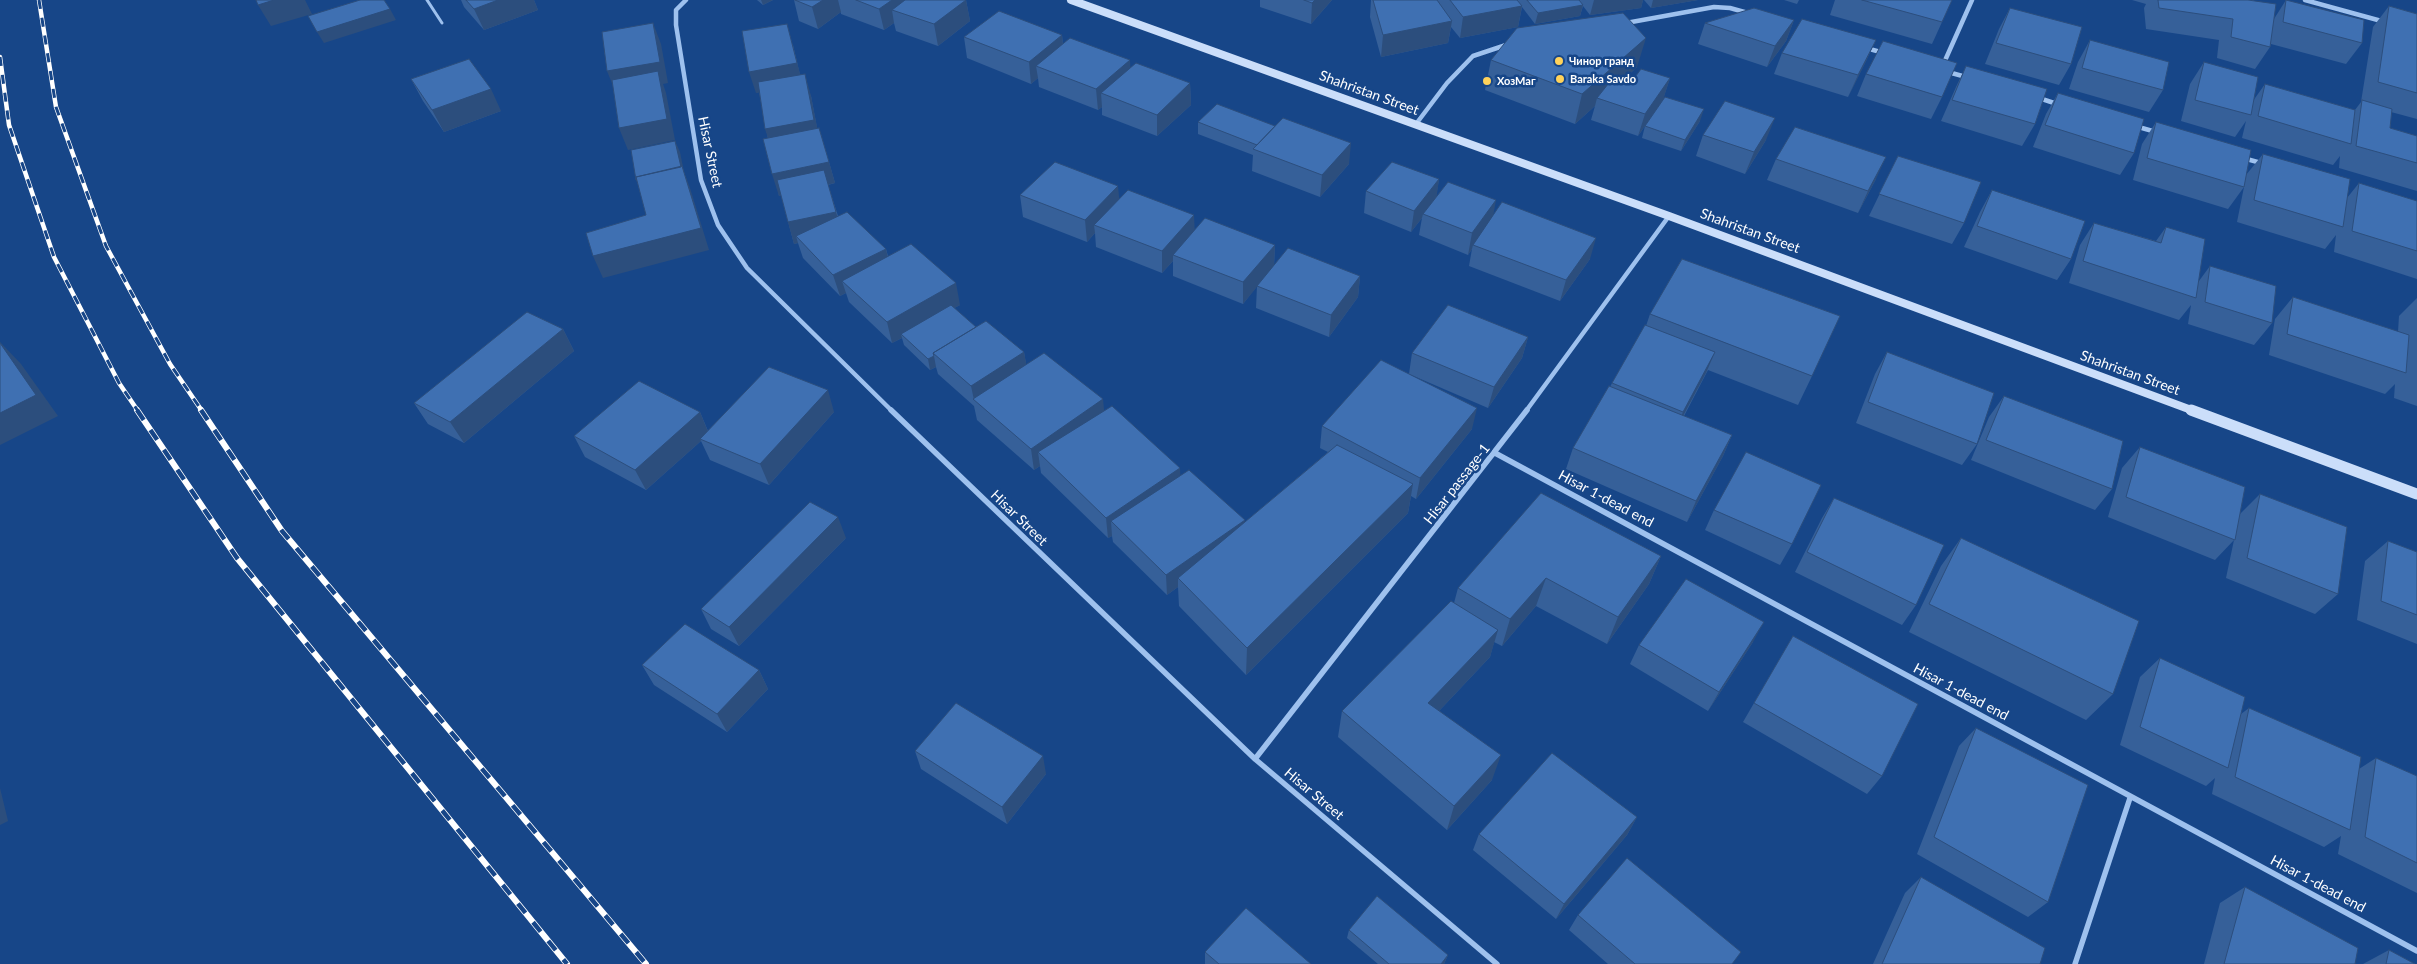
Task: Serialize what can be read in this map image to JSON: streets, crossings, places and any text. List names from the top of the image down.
{
  "streets": {
    "main road": ["Shahristan Street"],
    "street": ["Hisar Street", "Hisar passage-1", "Hisar 1-dead end"]
  },
  "crossings": [
    ["Shahristan Street", "Hisar passage-1"],
    ["Hisar Street", "Hisar passage-1"],
    ["Hisar passage-1", "Hisar 1-dead end"]
  ],
  "places": ["Чинор гранд", "Baraka Savdo", "ХозМаг"]
}
